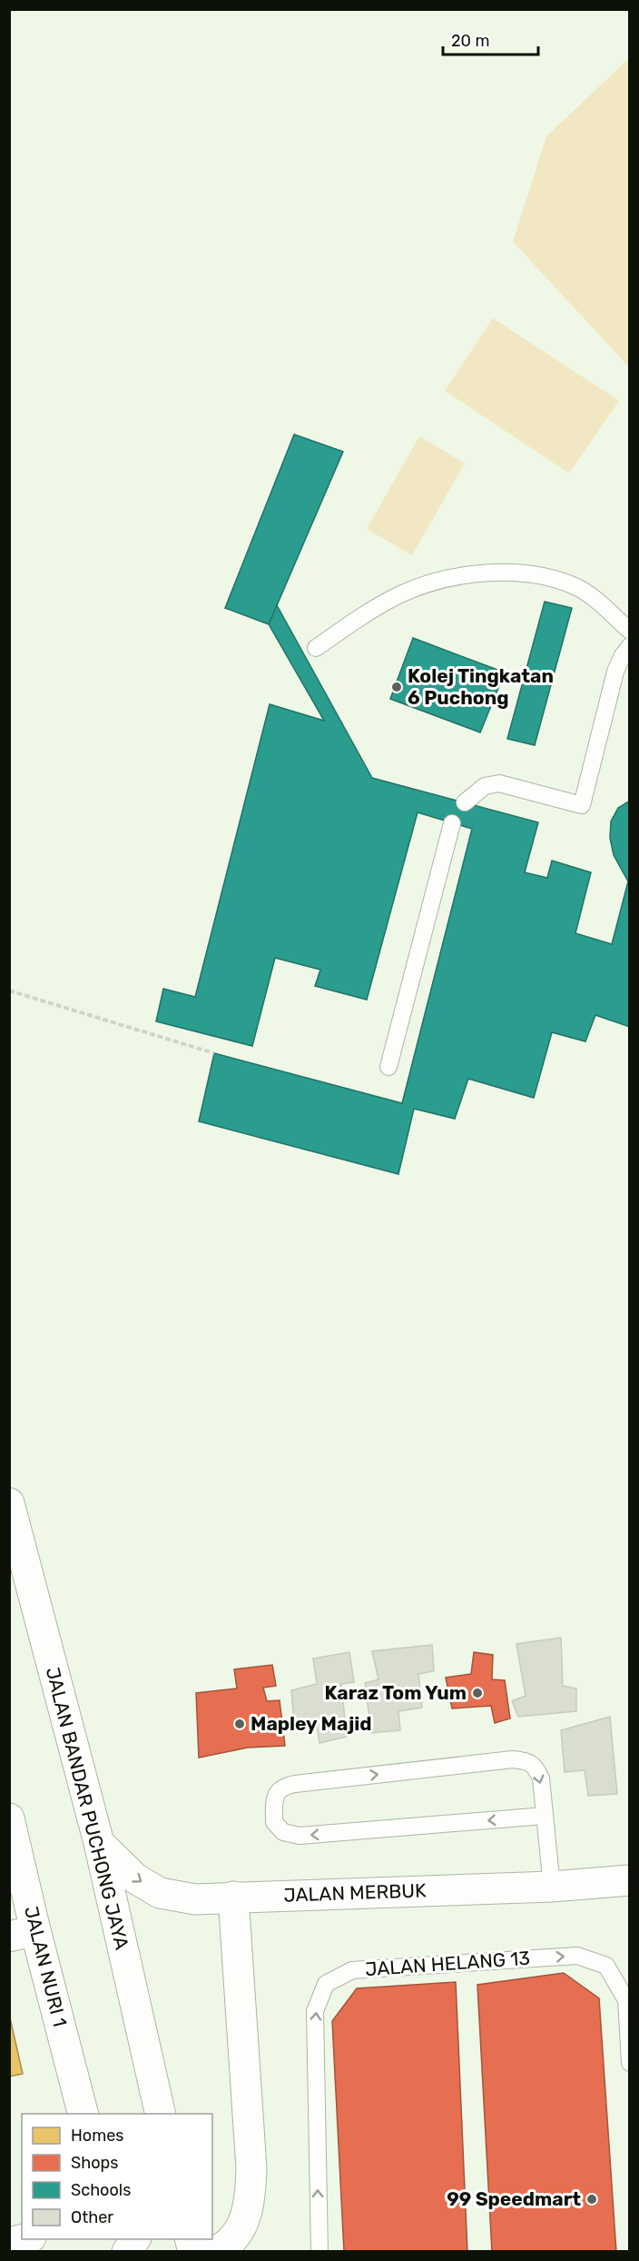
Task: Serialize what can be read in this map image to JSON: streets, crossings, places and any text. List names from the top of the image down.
{
  "streets": {
    "street": ["JALAN BANDAR PUCHONG JAYA", "JALAN MERBUK", "JALAN NURI 1"],
    "lane": ["JALAN HELANG 13"]
  },
  "crossings": [
    ["JALAN BANDAR PUCHONG JAYA", "JALAN MERBUK"]
  ],
  "places": [
    "Kolej Tingkatan 6 Puchong",
    "Karaz Tom Yum",
    "Mapley Majid",
    "99 Speedmart"
  ],
  "legend": [
    "Homes",
    "Shops",
    "Schools",
    "Other"
  ],
  "scale_bar": "20 m"
}
